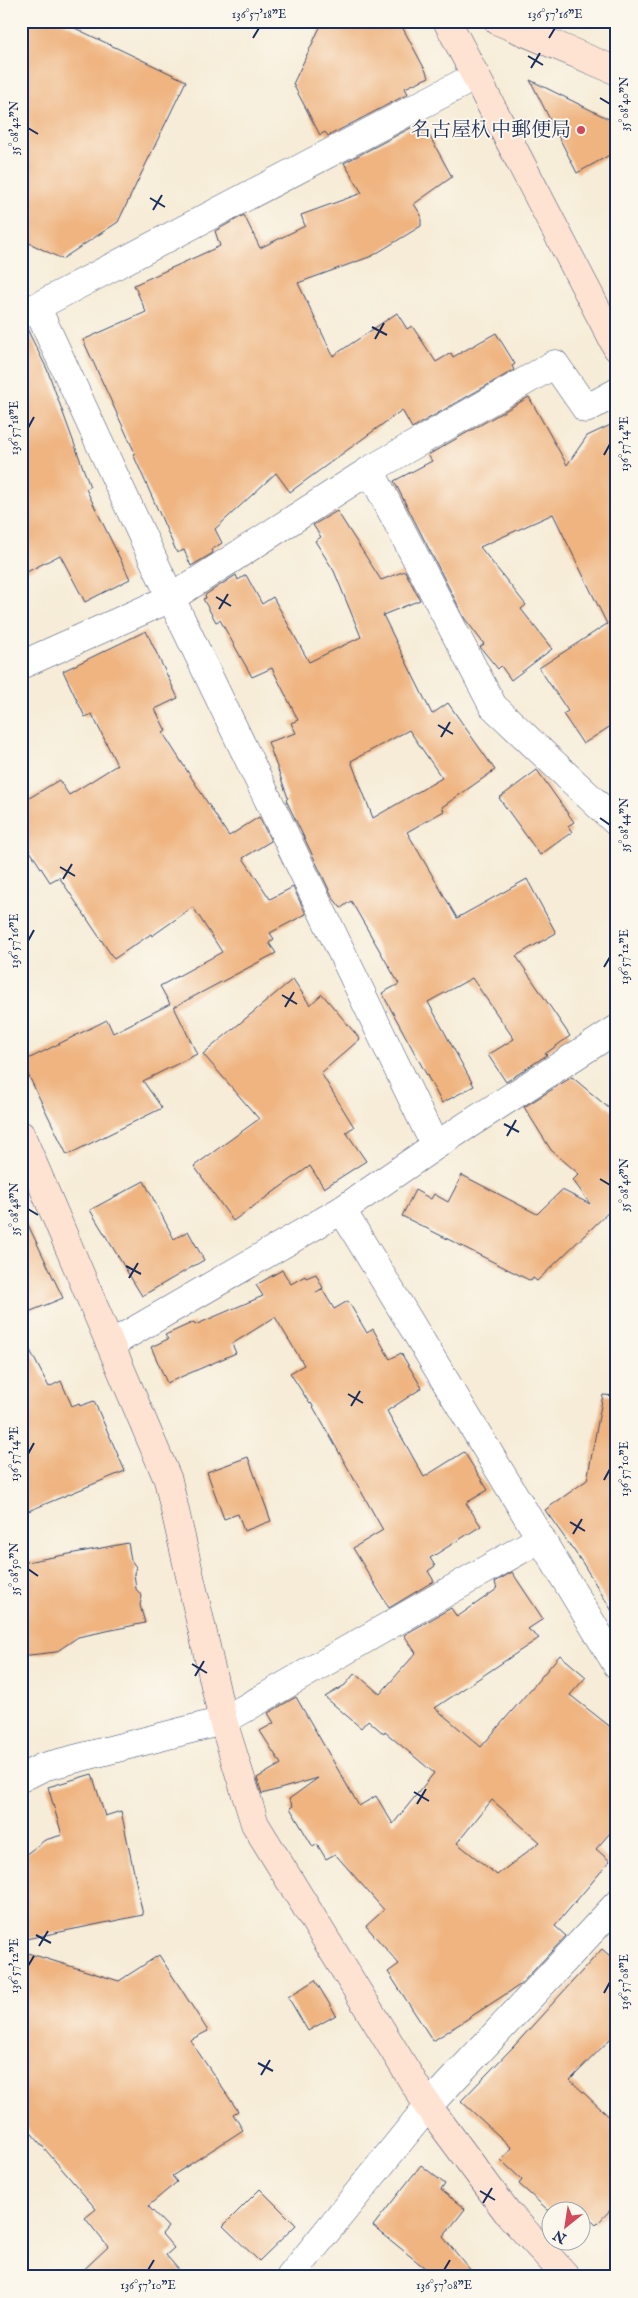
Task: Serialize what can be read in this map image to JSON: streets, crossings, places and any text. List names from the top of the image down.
{
  "places": ["名古屋杁中郵便局"],
  "north": "bottom left",
  "coordinates": [
    "136°57'18\"E",
    "136°57'16\"E",
    "35°08'40\"N",
    "35°08'42\"N",
    "136°57'14\"E",
    "35°08'44\"N",
    "136°57'12\"E",
    "35°08'46\"N",
    "35°08'48\"N",
    "136°57'10\"E",
    "35°08'50\"N",
    "136°57'08\"E"
  ]
}
